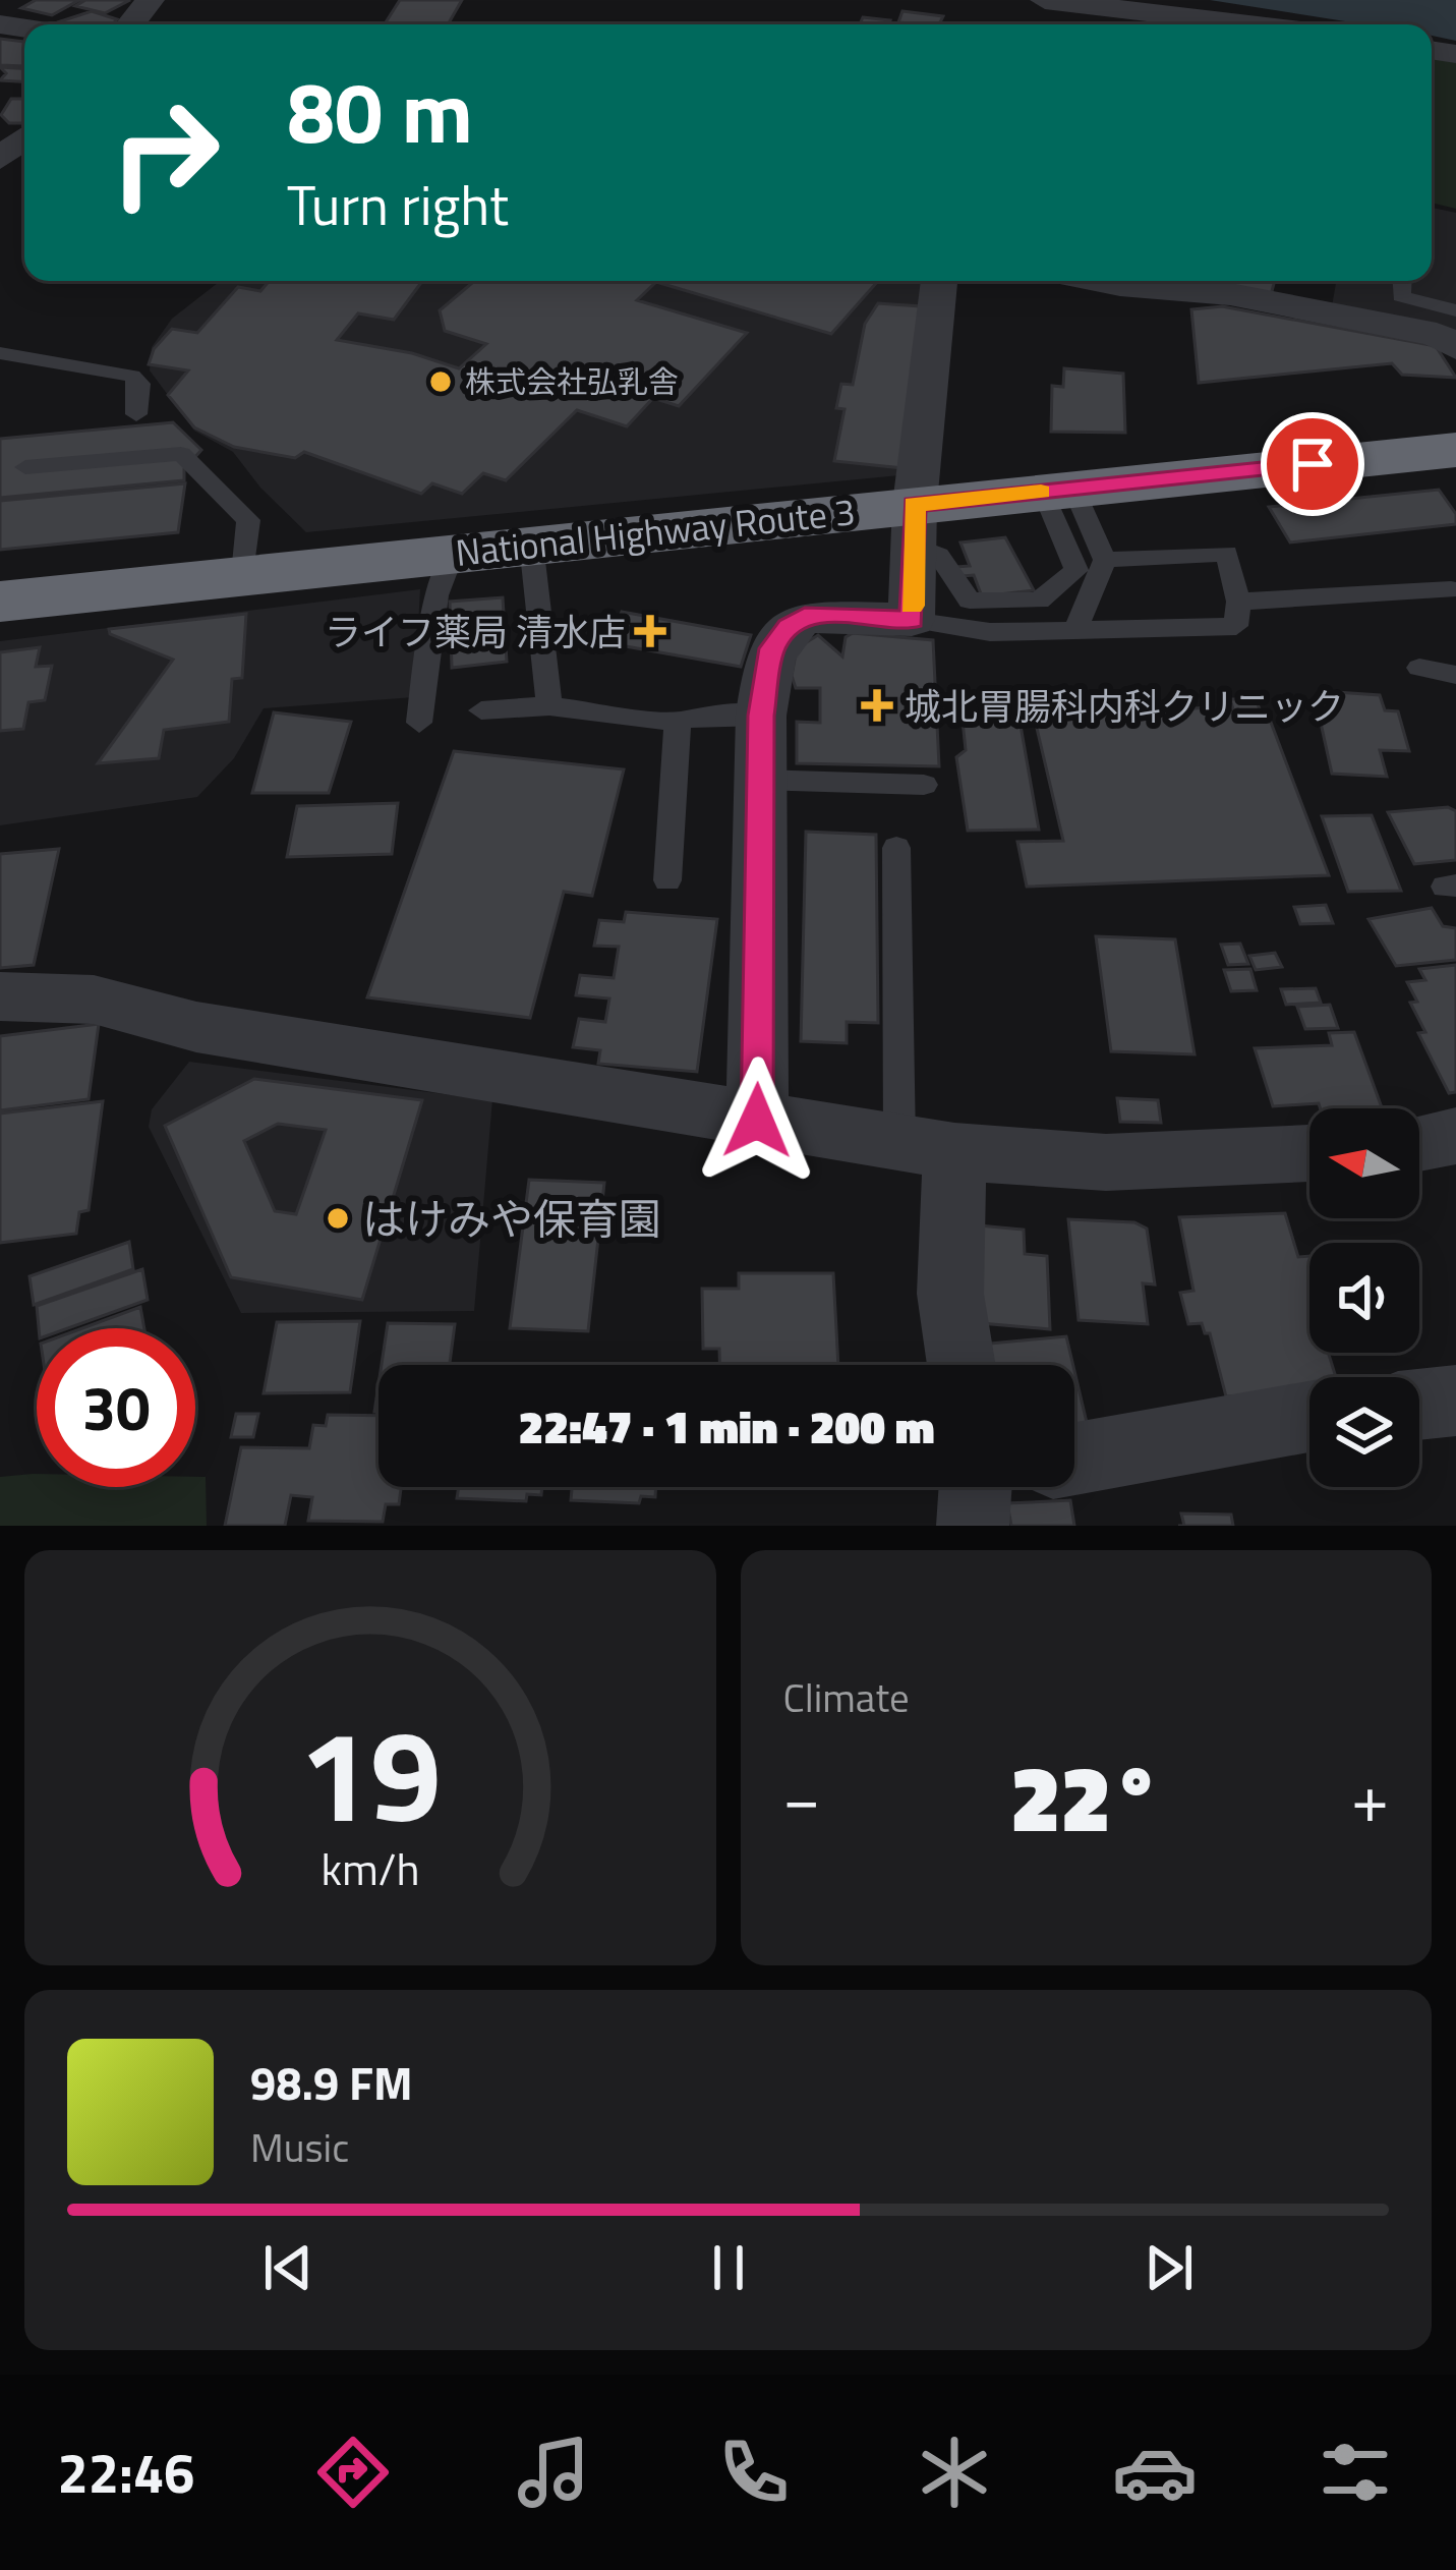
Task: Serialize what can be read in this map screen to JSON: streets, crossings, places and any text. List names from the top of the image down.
{
  "streets": {
    "highway": ["National Highway Route 3"]
  },
  "places": {
    "other": ["株式会社弘乳舎", "はけみや保育園"],
    "health": ["ライフ薬局 清水店", "城北胃腸科内科クリニック"]
  },
  "north": "left",
  "page": {
    "turn": ["80 m", "Turn right"],
    "limit": "30",
    "trip": "22:47 · 1 min · 200 m",
    "tile": "Climate",
    "heat": ["−", "22°", "+"],
    "song": ["98.9 FM", "Music"],
    "tabs": "22:46",
    "gauge": ["19", "km/h"]
  }
}
